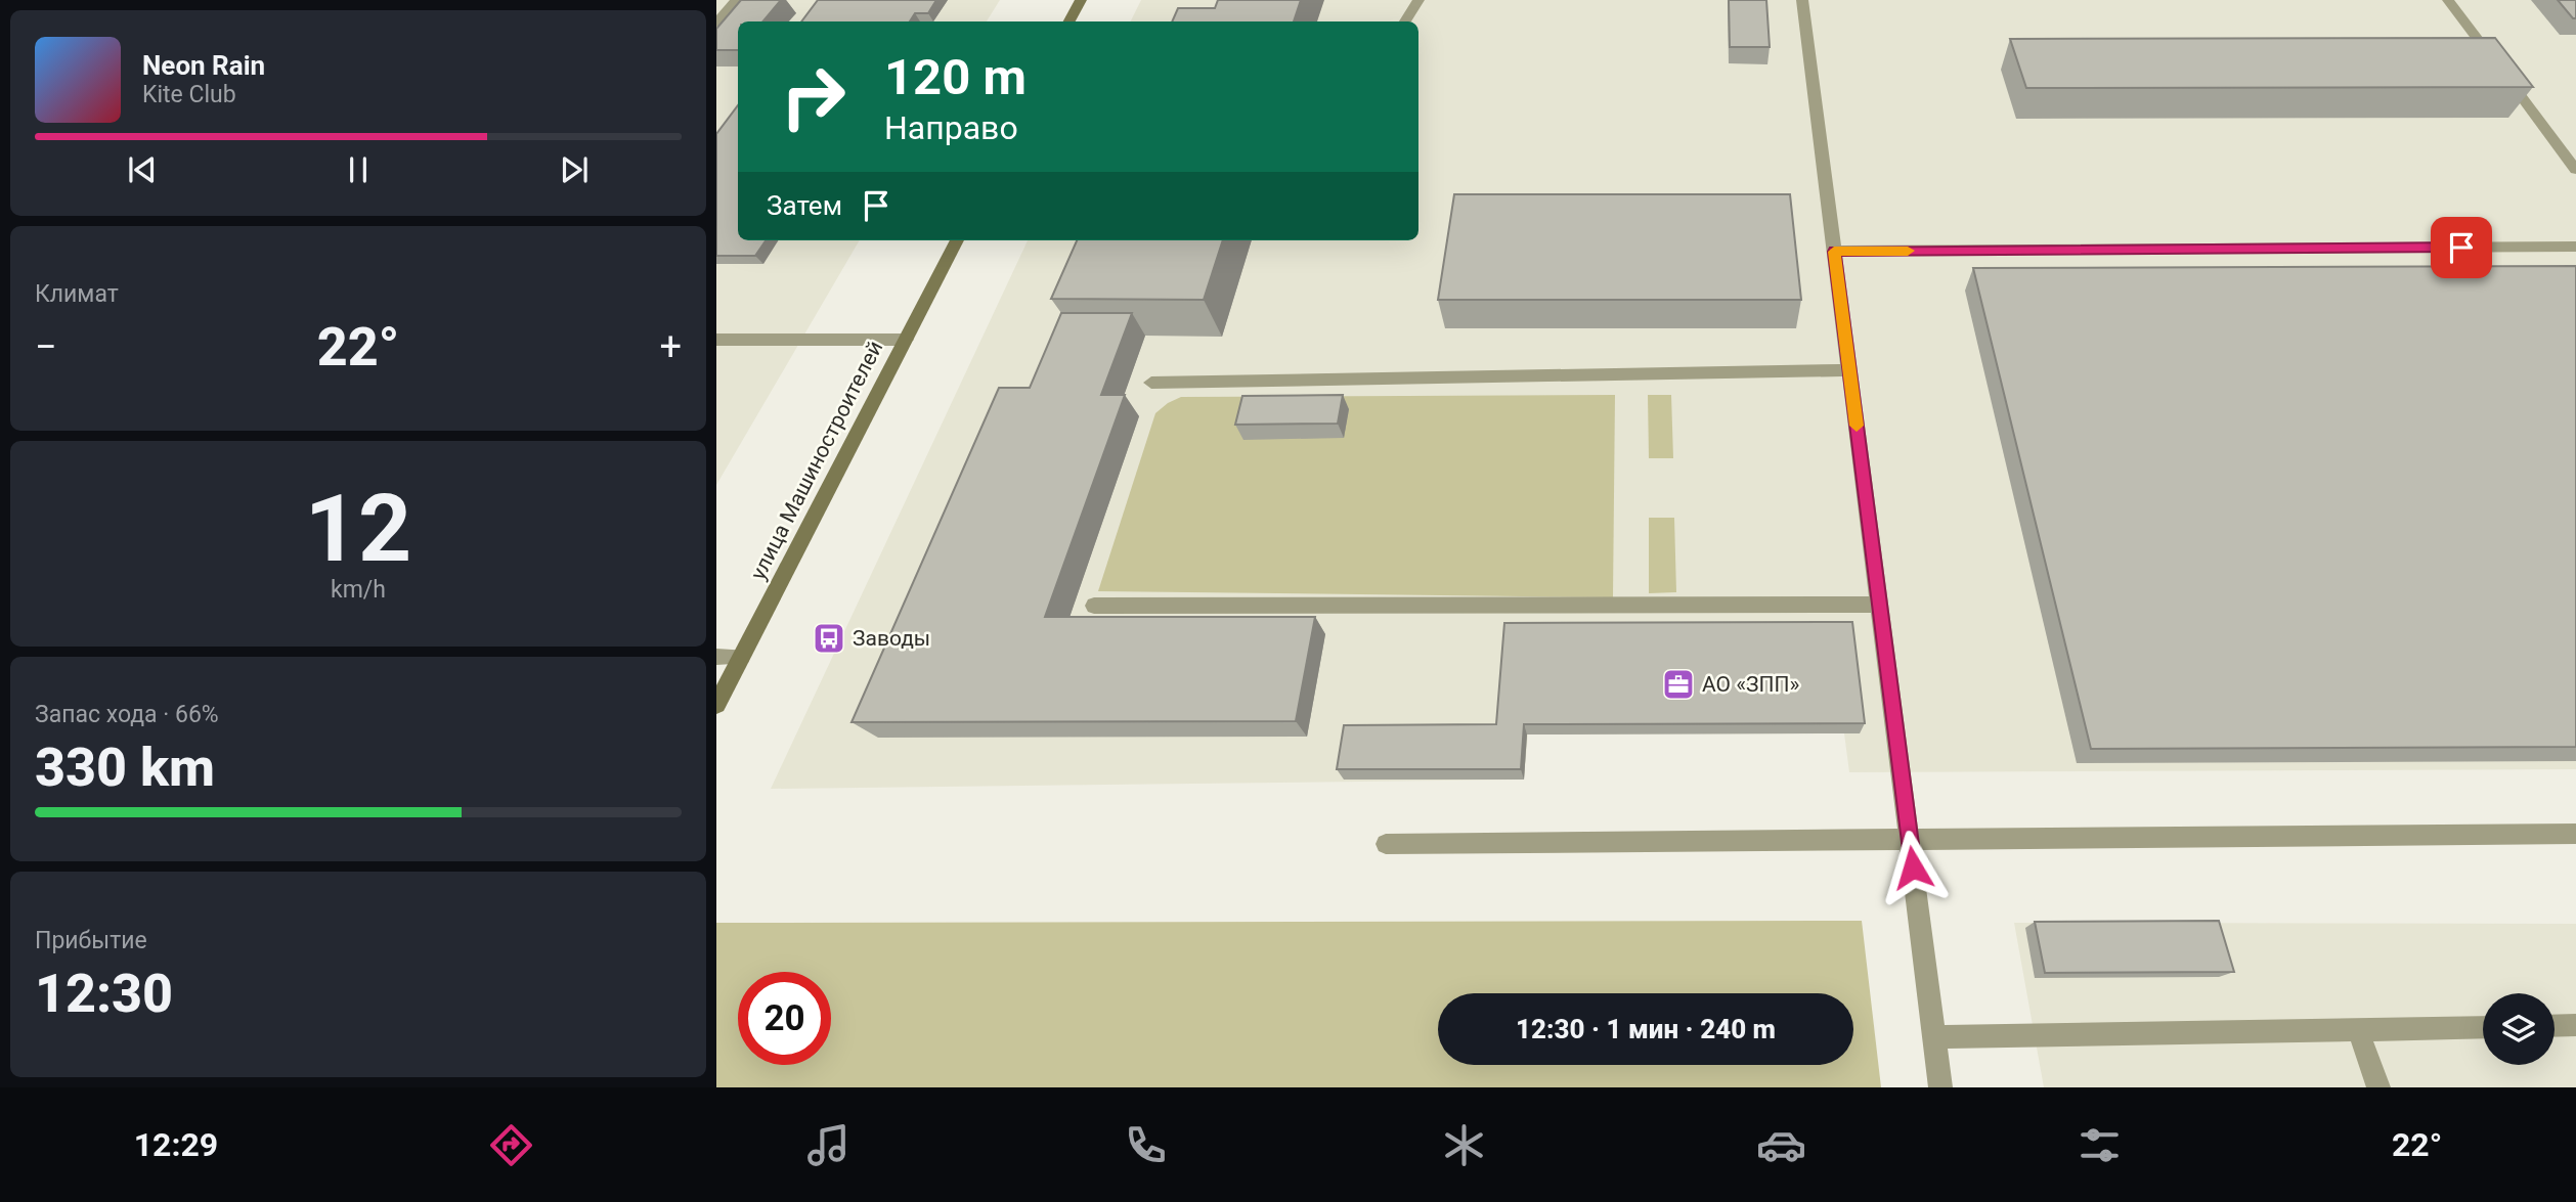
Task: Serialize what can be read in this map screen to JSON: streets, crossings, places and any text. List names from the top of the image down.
{
  "streets": {
    "main road": ["улица Машиностроителей"]
  },
  "places": {
    "bus stop": ["Заводы"],
    "office": ["АО «ЗПП»"]
  },
  "page": {
    "turn": ["120 m", "Направо"],
    "song": ["Neon Rain", "Kite Club"],
    "then": "Затем",
    "tile": [
      "Климат",
      ["12", "km/h"],
      ["Запас хода · 66%", "330 km"],
      ["Прибытие", "12:30"]
    ],
    "heat": ["−", "22°", "+"],
    "limit": "20",
    "trip": "12:30 · 1 мин · 240 m",
    "tabs": ["12:29", "22°"]
  }
}
